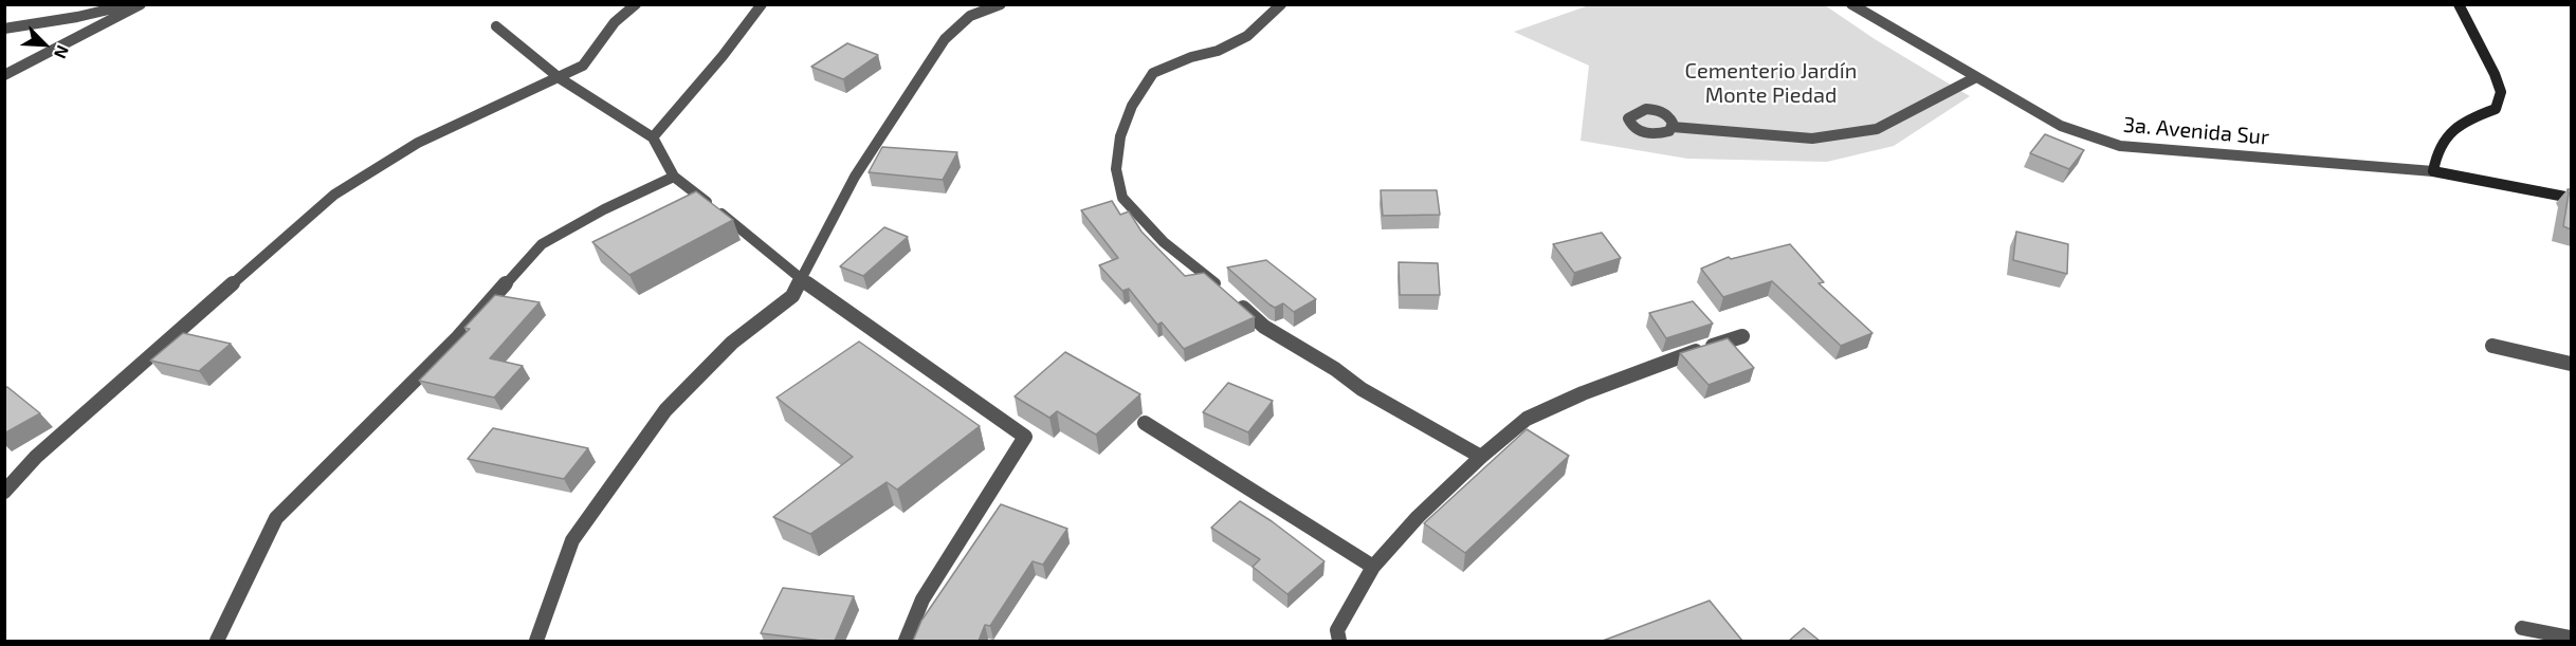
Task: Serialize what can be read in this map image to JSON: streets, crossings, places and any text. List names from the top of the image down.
{
  "streets": {
    "main road": ["3a. Avenida Sur"]
  },
  "parks": ["Cementerio Jardín Monte Piedad"],
  "north": "bottom right"
}
